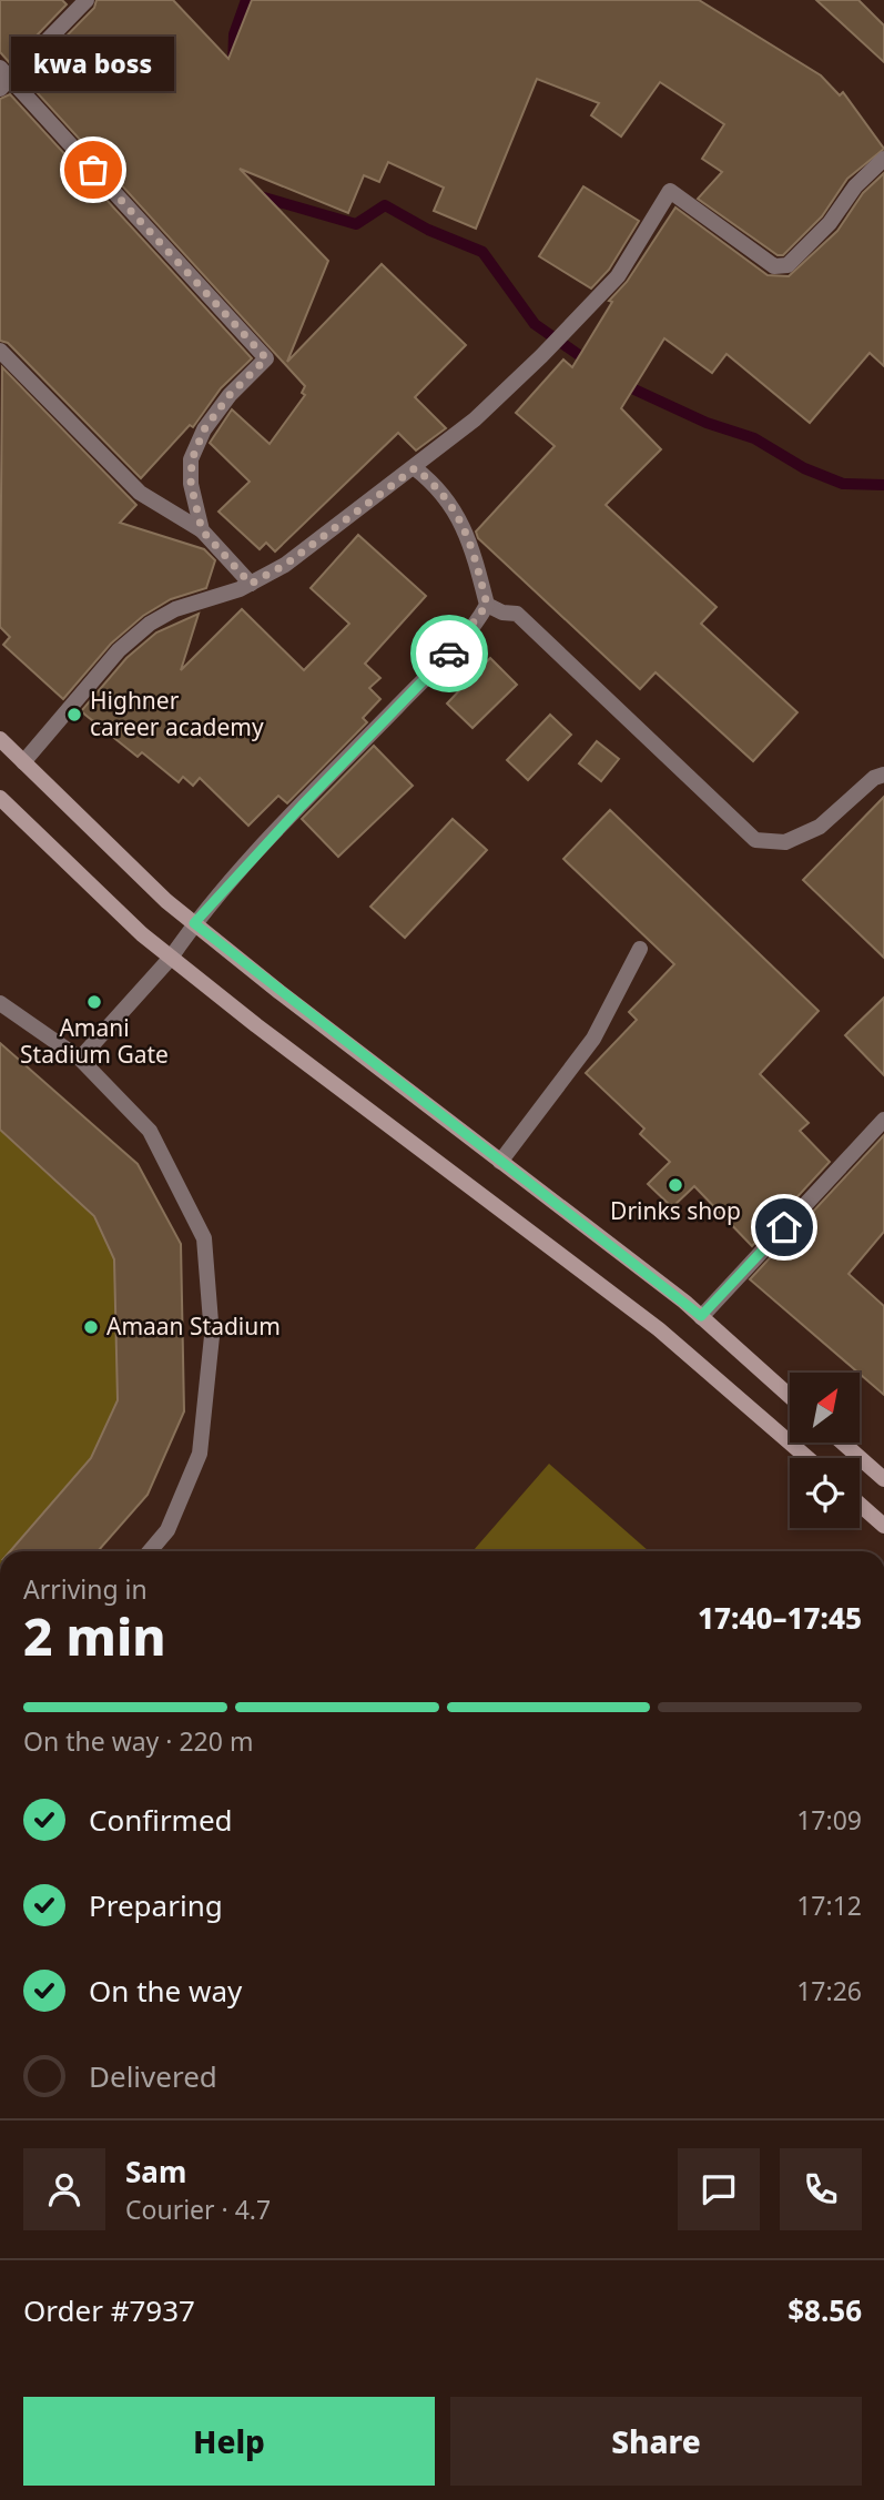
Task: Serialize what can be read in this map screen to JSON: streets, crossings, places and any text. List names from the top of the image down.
{
  "places": [
    "kwa boss",
    "Highner career academy",
    "Amani Stadium Gate",
    "Drinks shop",
    "Amaan Stadium"
  ],
  "north": "top right",
  "page": {
    "bubble": "kwa boss",
    "heading": ["2 min", "Arriving in", "17:40–17:45"],
    "panel": [
      "Sam",
      "Courier · 4.7",
      "Order #7937",
      "$8.56"
    ],
    "bar": "On the way · 220 m",
    "list": [
      ["Confirmed", "17:09"],
      ["Preparing", "17:12"],
      ["On the way", "17:26"],
      "Delivered"
    ],
    "buttons": ["Help", "Share"]
  }
}
